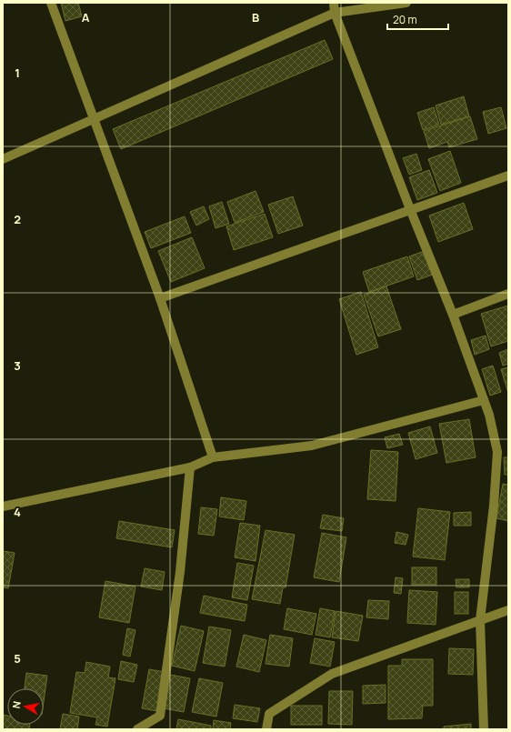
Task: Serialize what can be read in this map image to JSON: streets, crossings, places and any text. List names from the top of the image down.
{
  "scale_bar": "20 m",
  "north": "left",
  "grid": {
    "columns": ["A", "B"],
    "rows": [
      "1",
      "2",
      "3",
      "4",
      "5"
    ]
  }
}
